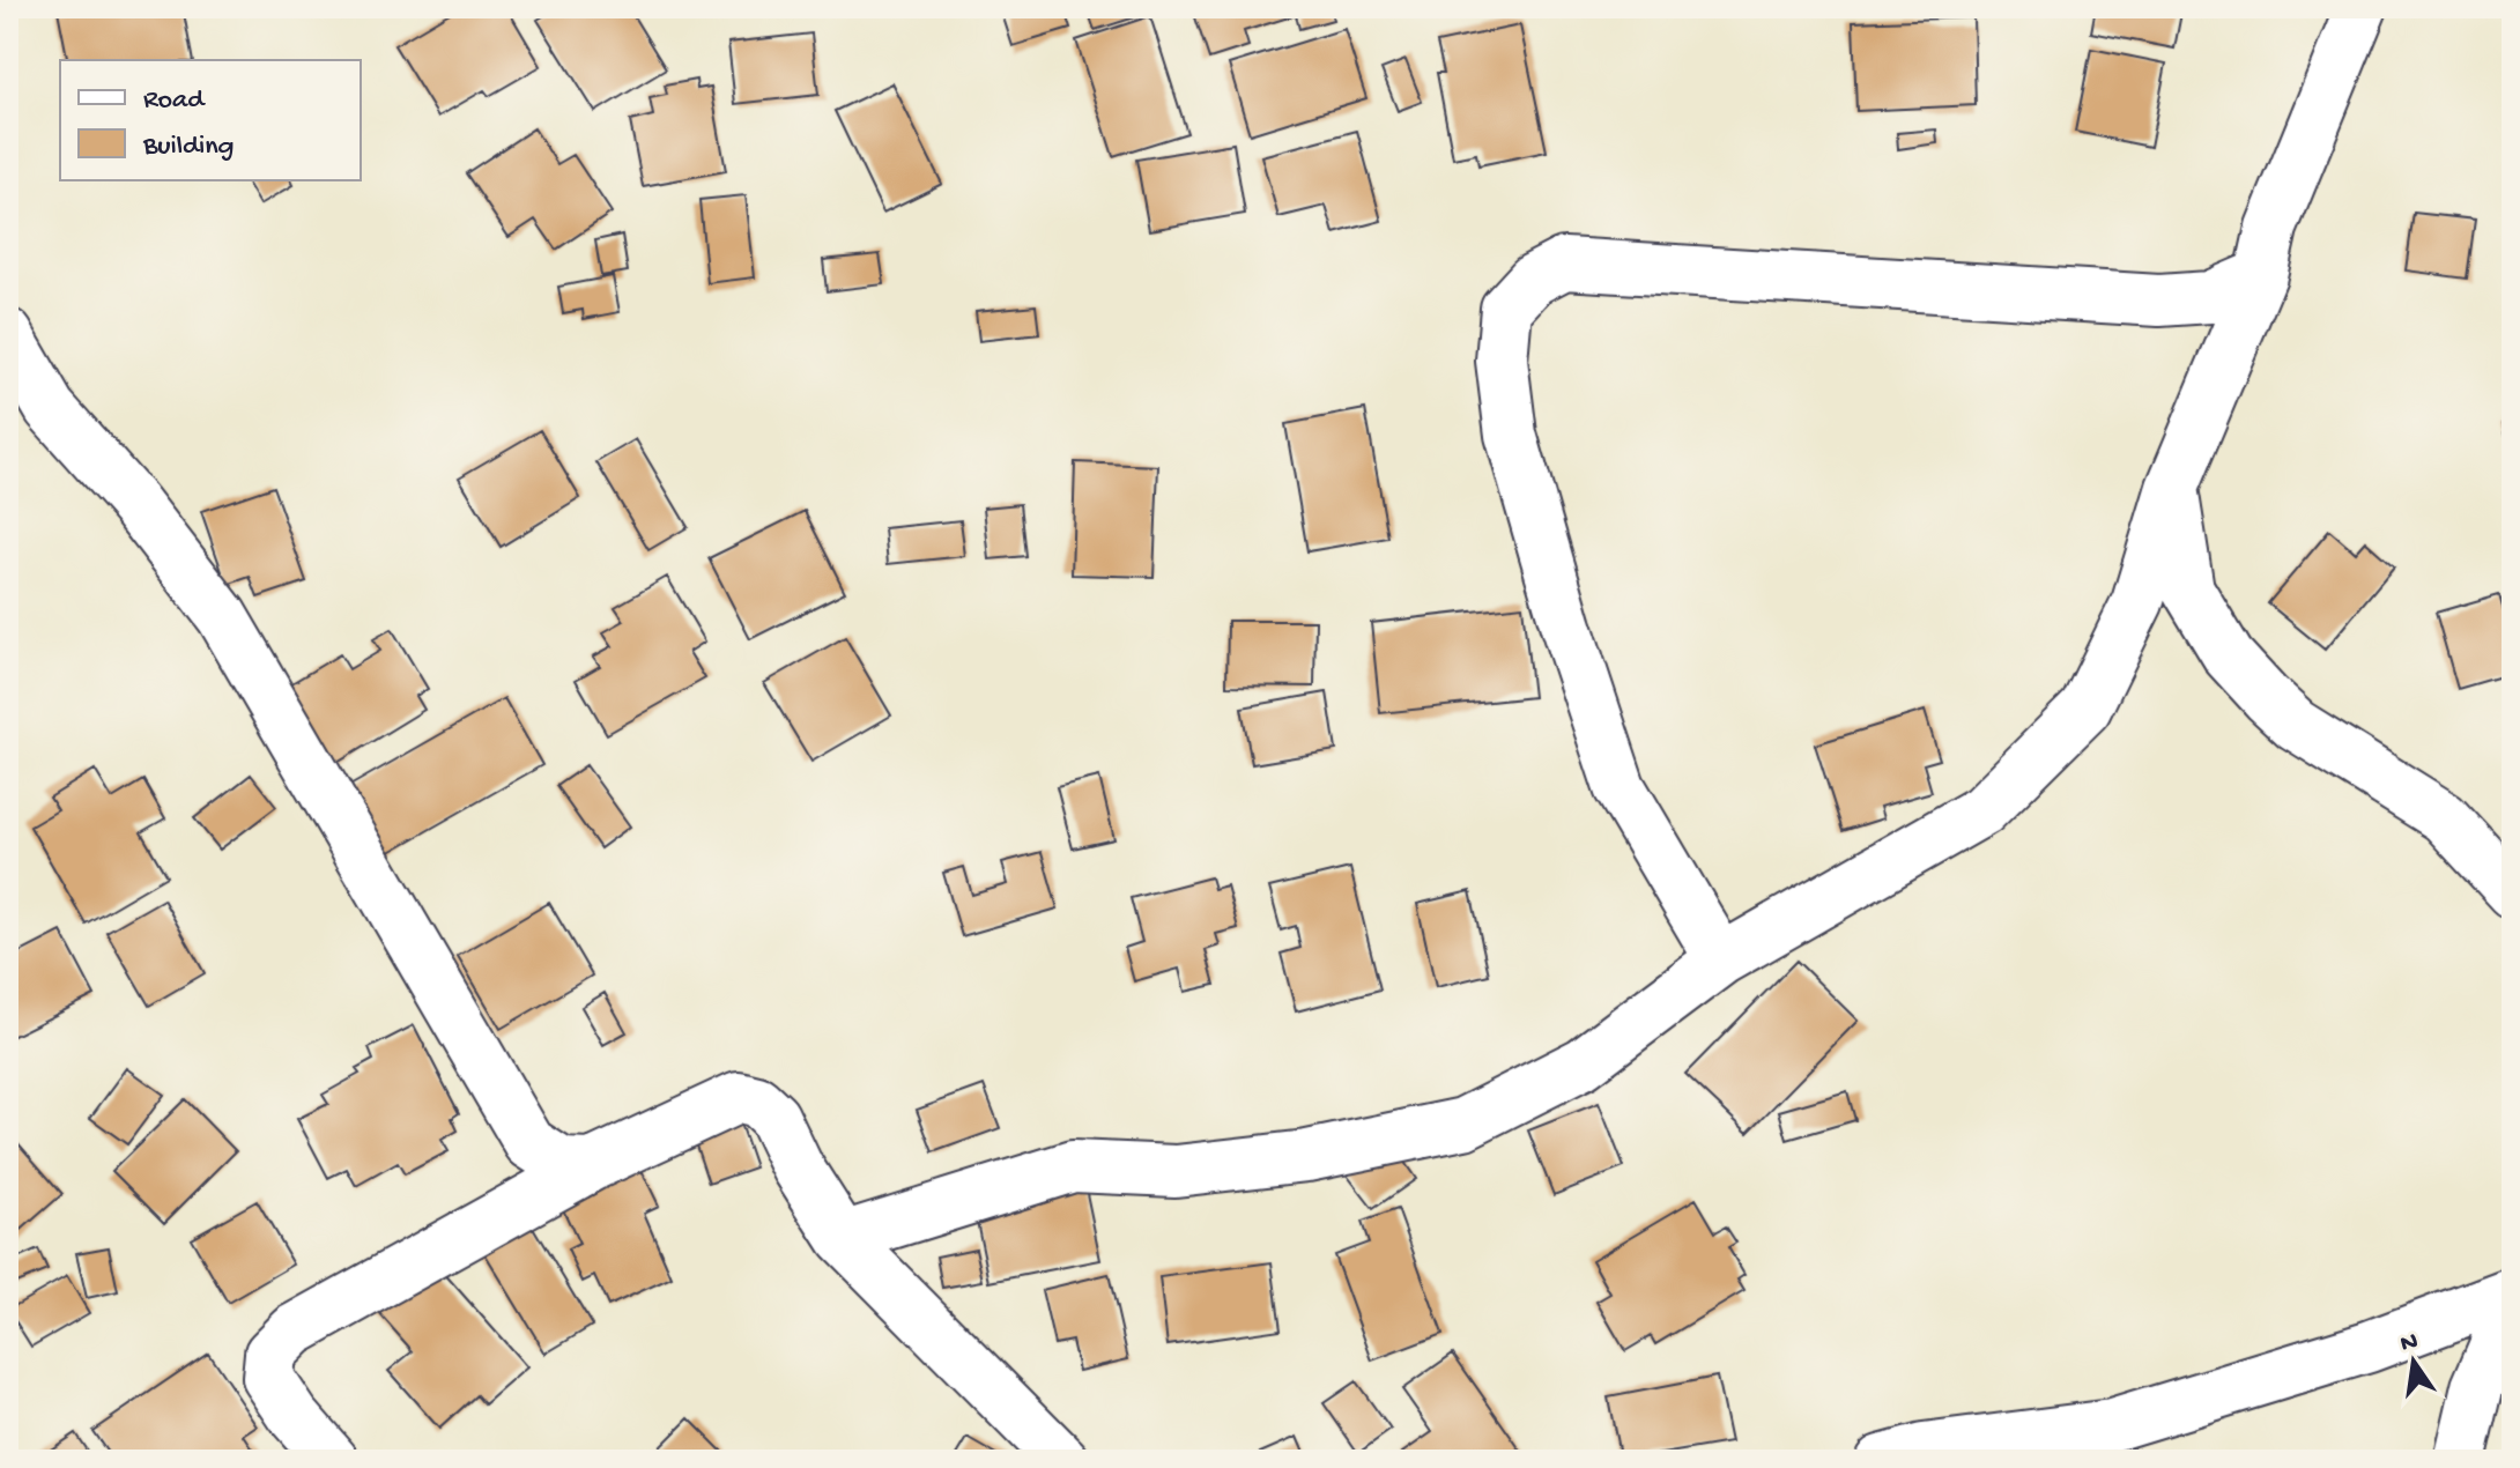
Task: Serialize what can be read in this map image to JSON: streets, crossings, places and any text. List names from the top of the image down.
{
  "legend": ["Road", "Building"],
  "north": "top"
}
